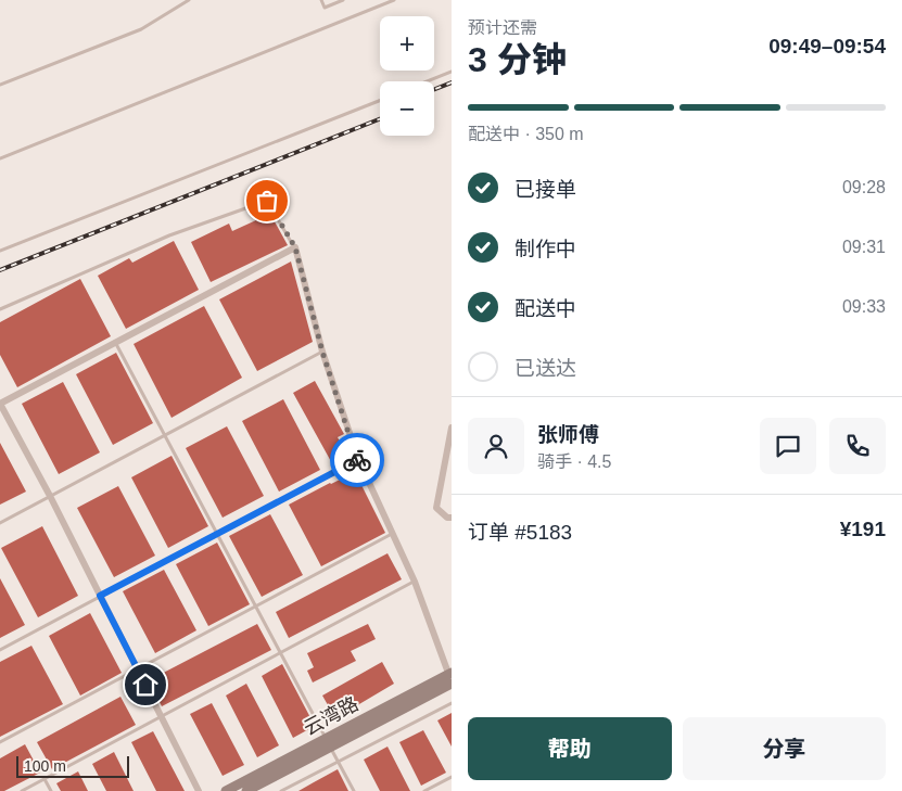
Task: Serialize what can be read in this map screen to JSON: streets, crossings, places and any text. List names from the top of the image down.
{
  "streets": {
    "main road": ["云湾路"]
  },
  "scale_bar": "100 m",
  "page": {
    "heading": ["3 分钟", "预计还需", "09:49–09:54"],
    "panel": [
      "张师傅",
      "骑手 · 4.5",
      "订单 #5183",
      "¥191"
    ],
    "map_buttons": ["+", "−"],
    "bar": "配送中 · 350 m",
    "list": [
      ["已接单", "09:28"],
      ["制作中", "09:31"],
      ["配送中", "09:33"],
      "已送达"
    ],
    "buttons": ["帮助", "分享"],
    "scale": "100 m"
  }
}
